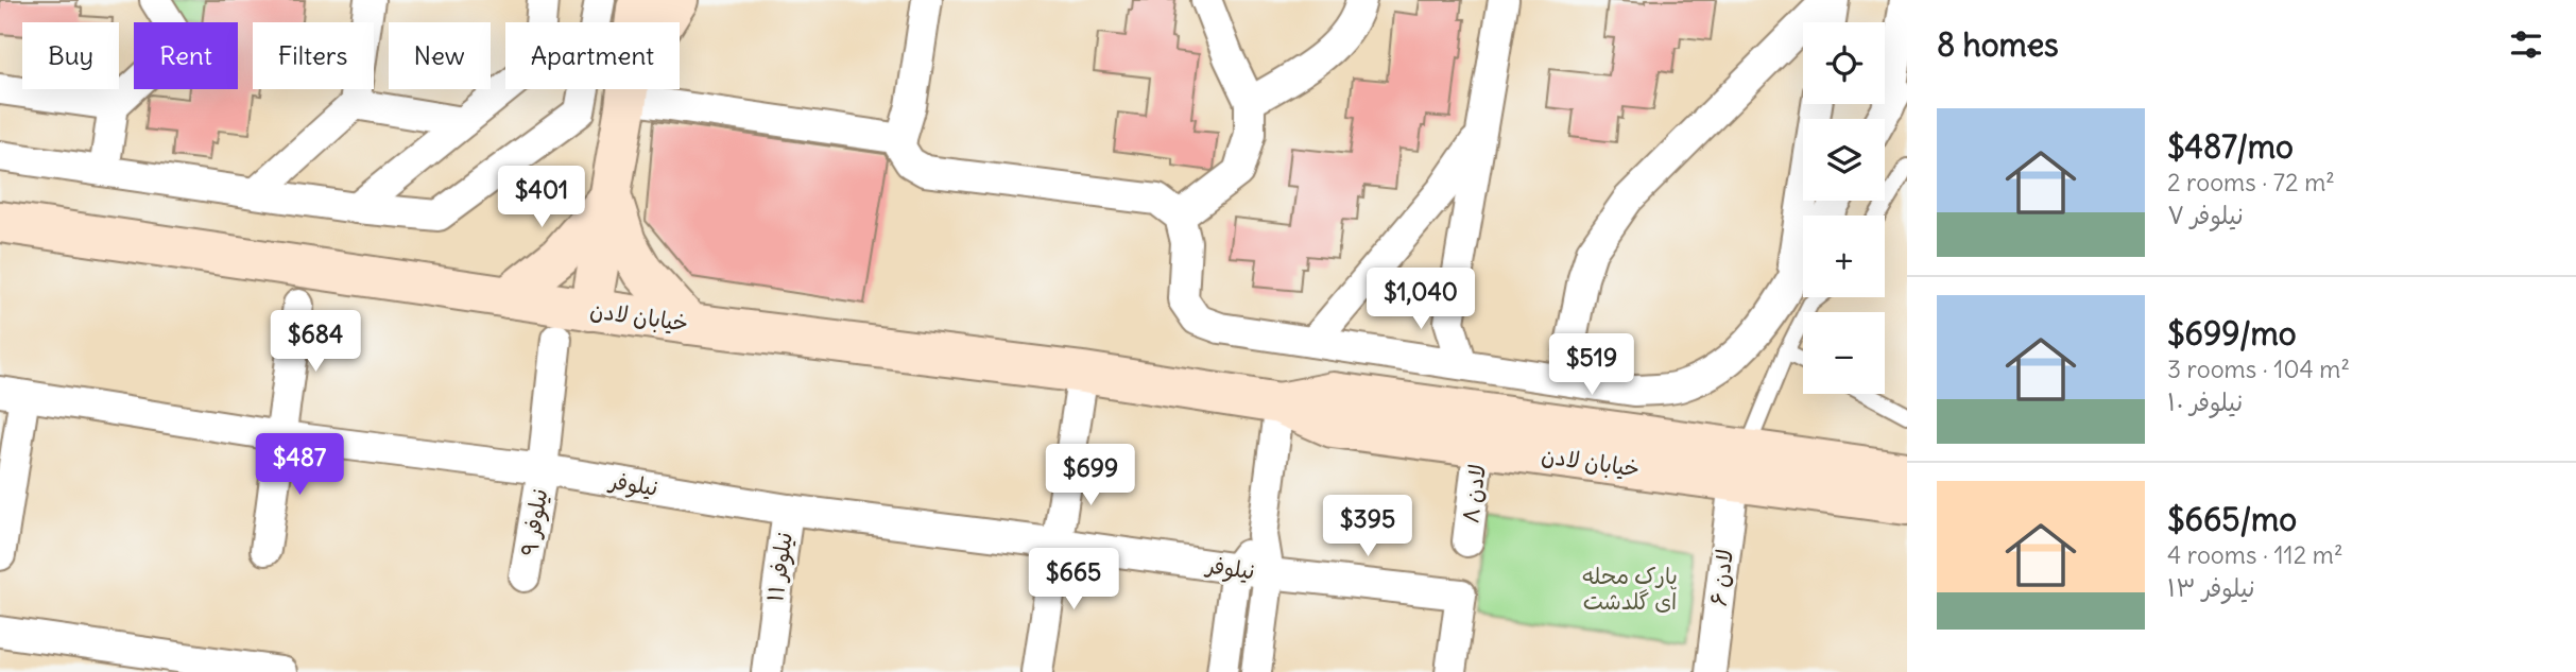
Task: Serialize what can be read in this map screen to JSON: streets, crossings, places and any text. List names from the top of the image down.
{
  "streets": {
    "street": [
      "خیابان لادن",
      "نیلوفر",
      "۸ لادن",
      "۹ نیلوفر",
      "۱۱ نیلوفر",
      "۶ لادن"
    ]
  },
  "crossings": [
    ["خیابان لادن", "۸ لادن"],
    ["خیابان لادن", "۶ لادن"],
    ["نیلوفر", "۹ نیلوفر"],
    ["نیلوفر", "۱۱ نیلوفر"]
  ],
  "parks": ["پارک محله ای گلدشت"],
  "page": {
    "heading": "8 homes",
    "map_buttons": ["+", "−"],
    "chip": [
      "Buy",
      "Rent",
      "Filters",
      "New",
      "Apartment"
    ],
    "list": [
      {
        "name": "$487/mo",
        "note": "2 rooms · 72 m² · ۷ نیلوفر"
      },
      {
        "name": "$699/mo",
        "note": "3 rooms · 104 m² · ۱۰ نیلوفر"
      },
      {
        "name": "$665/mo",
        "note": "4 rooms · 112 m² · ۱۳ نیلوفر"
      }
    ],
    "price": [
      "$401",
      "$1,040",
      "$684",
      "$519",
      "$487",
      "$699",
      "$395",
      "$665"
    ]
  }
}
